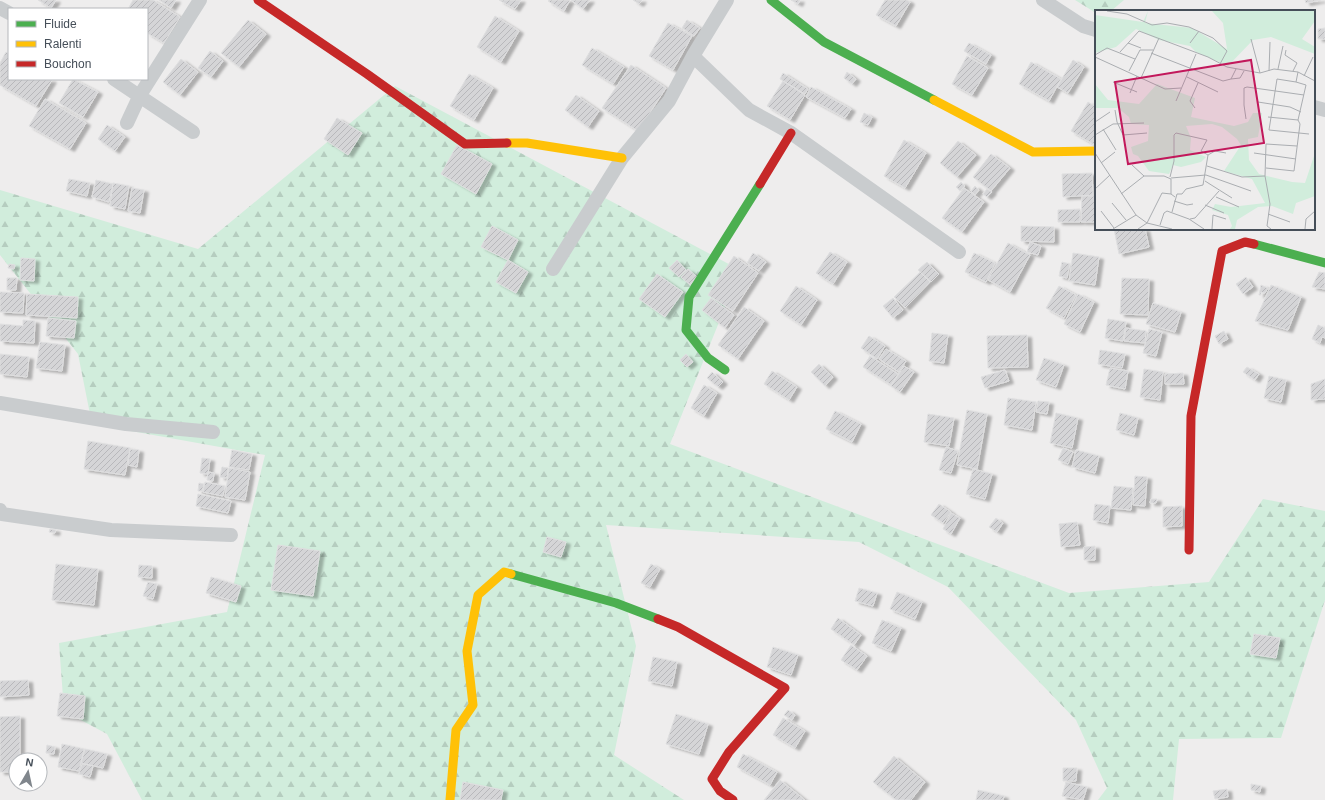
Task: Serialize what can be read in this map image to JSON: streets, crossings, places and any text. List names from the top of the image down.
{
  "legend": ["Fluide", "Ralenti", "Bouchon"],
  "north": "top"
}
